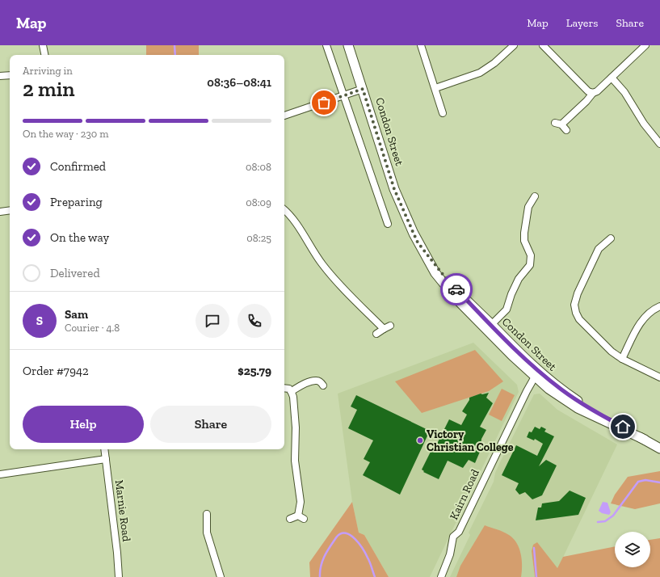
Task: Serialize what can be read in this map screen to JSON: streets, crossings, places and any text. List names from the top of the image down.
{
  "streets": {
    "main road": ["Condon Street"],
    "street": ["Kairn Road", "Marnie Road"]
  },
  "crossings": [
    ["Condon Street", "Kairn Road"]
  ],
  "places": ["Victory Christian College"],
  "page": {
    "header": "Map",
    "nav": ["Map", "Layers", "Share"],
    "heading": ["2 min", "Arriving in", "08:36–08:41"],
    "panel": [
      "Sam",
      "Courier · 4.8",
      "Order #7942",
      "$25.79"
    ],
    "bar": "On the way · 230 m",
    "list": [
      ["Confirmed", "08:08"],
      ["Preparing", "08:09"],
      ["On the way", "08:25"],
      "Delivered"
    ],
    "round": "S",
    "buttons": ["Help", "Share"]
  }
}
